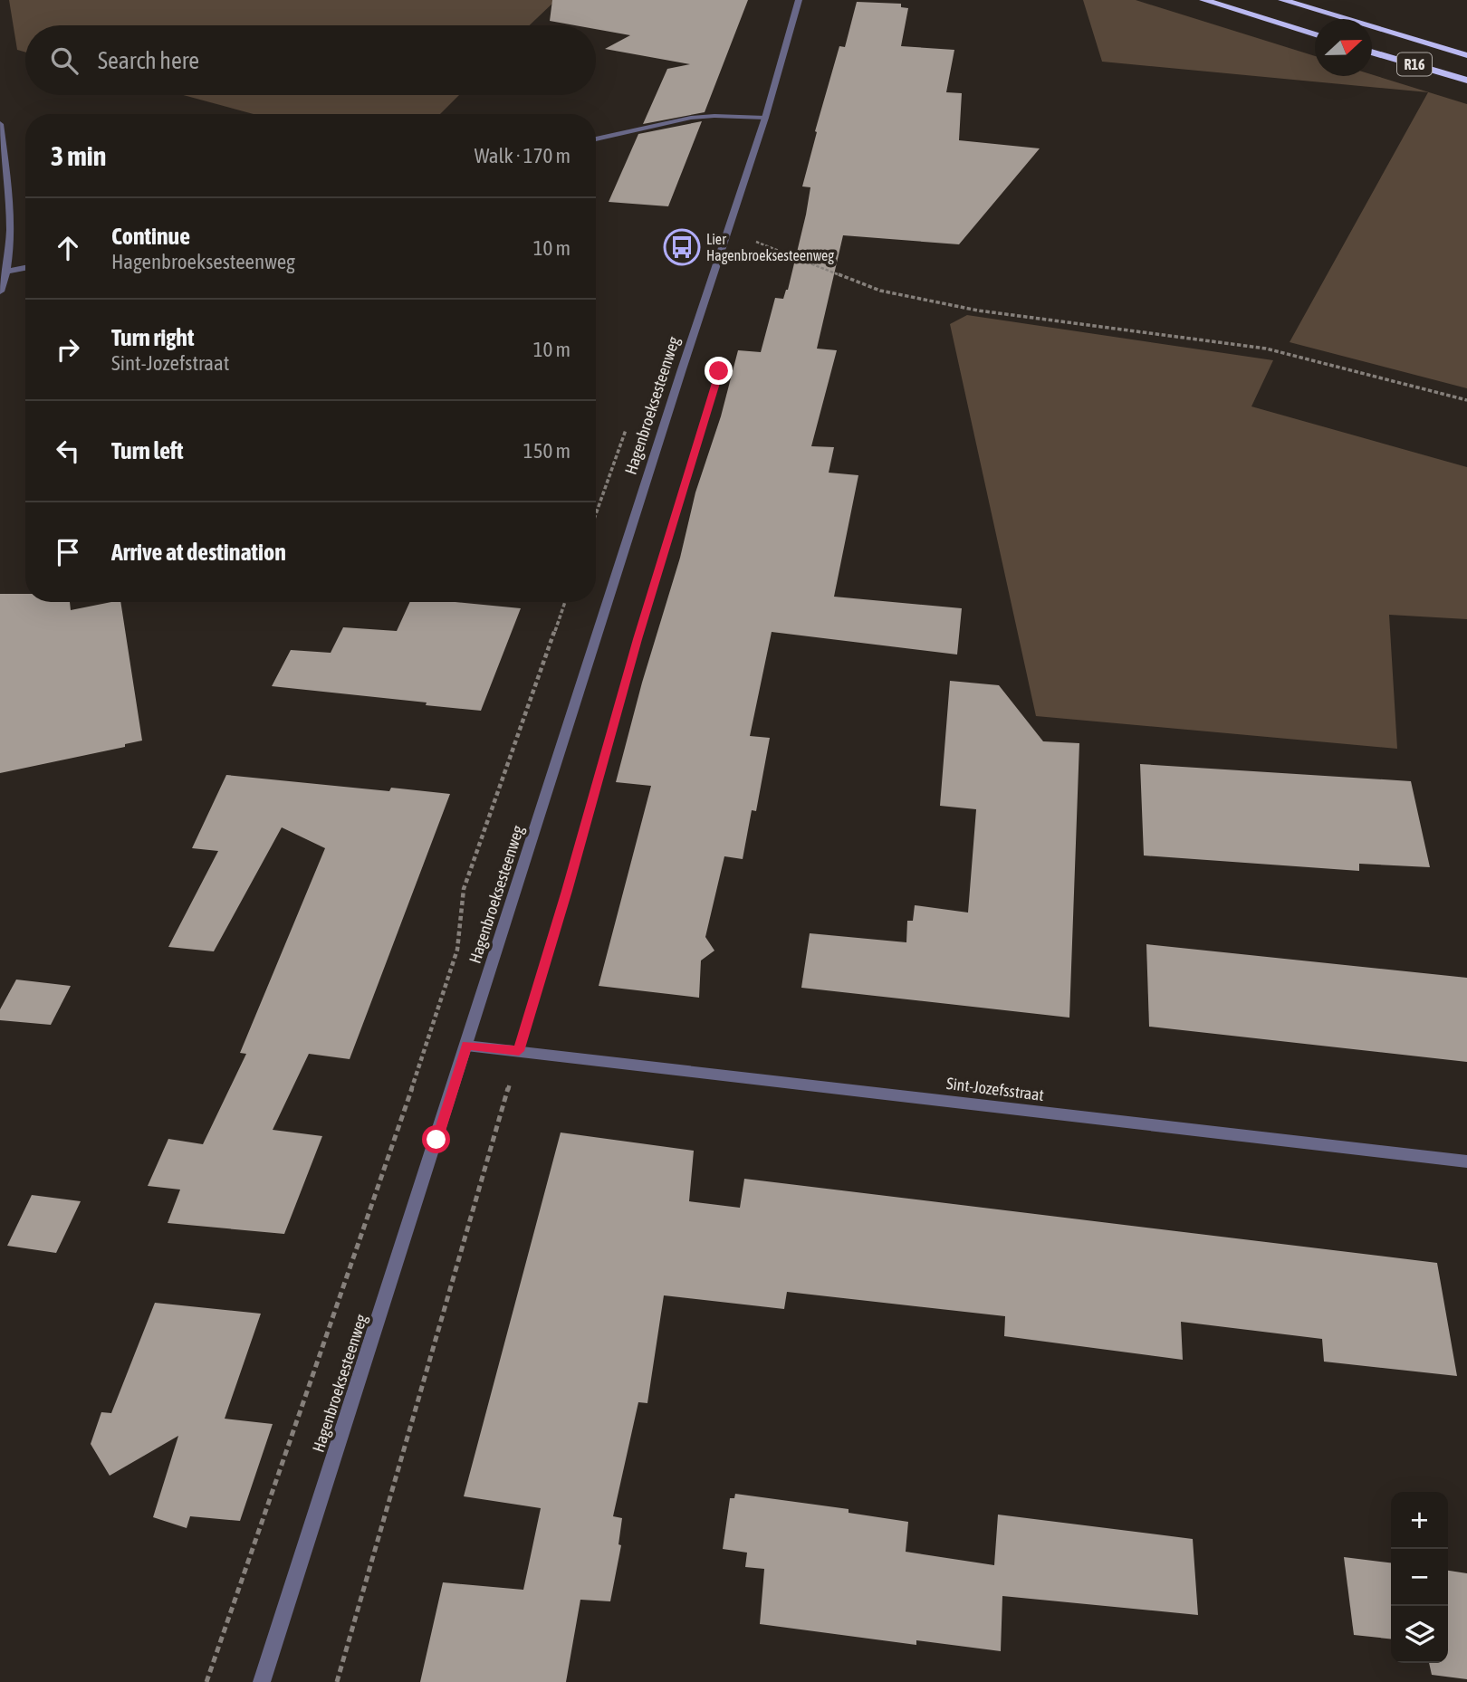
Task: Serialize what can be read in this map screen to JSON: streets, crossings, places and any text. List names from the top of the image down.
{
  "streets": {
    "highway": ["R16"],
    "street": ["Hagenbroeksesteenweg", "Sint-Jozefsstraat"]
  },
  "crossings": [
    ["Hagenbroeksesteenweg", "Sint-Jozefsstraat"]
  ],
  "places": {
    "bus stop": ["Lier Hagenbroeksesteenweg"]
  },
  "north": "right",
  "page": {
    "search": "Search here",
    "heading": ["3 min", "Walk · 170 m"],
    "list": [
      ["Continue", "Hagenbroeksesteenweg", "10 m"],
      ["Turn right", "Sint-Jozefstraat", "10 m"],
      ["Turn left", "150 m"],
      "Arrive at destination"
    ],
    "map_buttons": ["+", "−"]
  }
}
